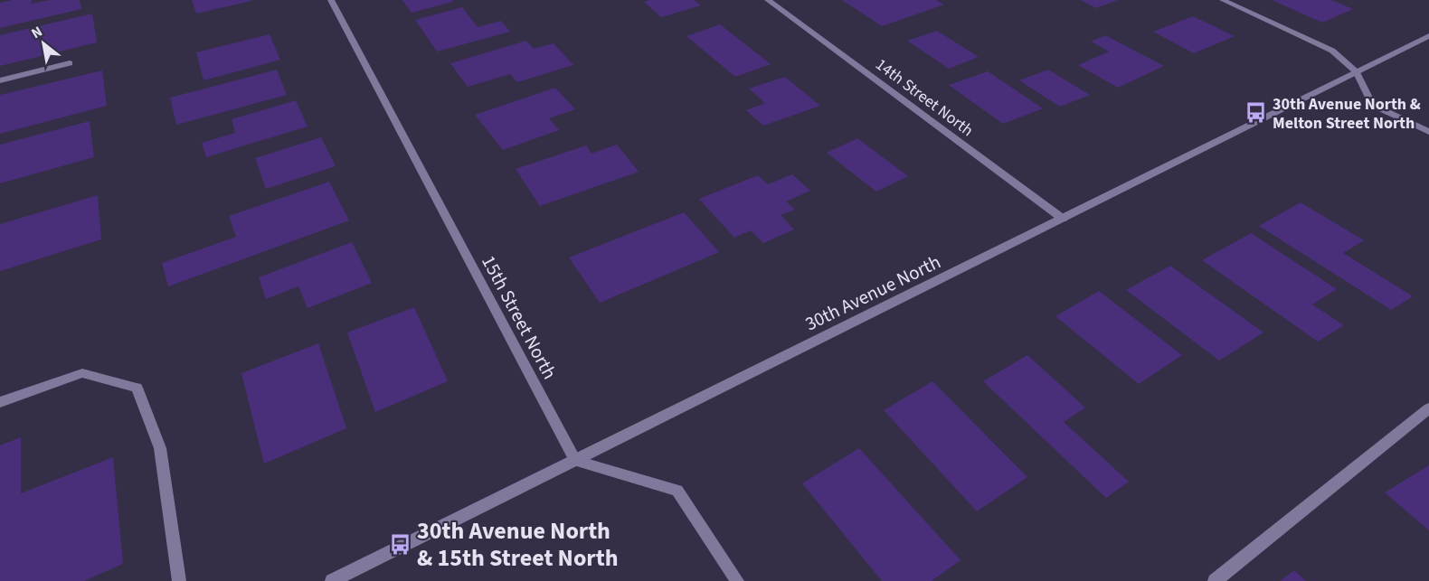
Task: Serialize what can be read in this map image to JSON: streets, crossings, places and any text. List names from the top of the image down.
{
  "streets": {
    "street": ["14th Street North", "30th Avenue North", "15th Street North"]
  },
  "crossings": [
    ["14th Street North", "30th Avenue North"],
    ["30th Avenue North", "15th Street North"]
  ],
  "places": {
    "bus stop": ["30th Avenue North & Melton Street North", "30th Avenue North & 15th Street North"]
  },
  "north": "top left"
}
